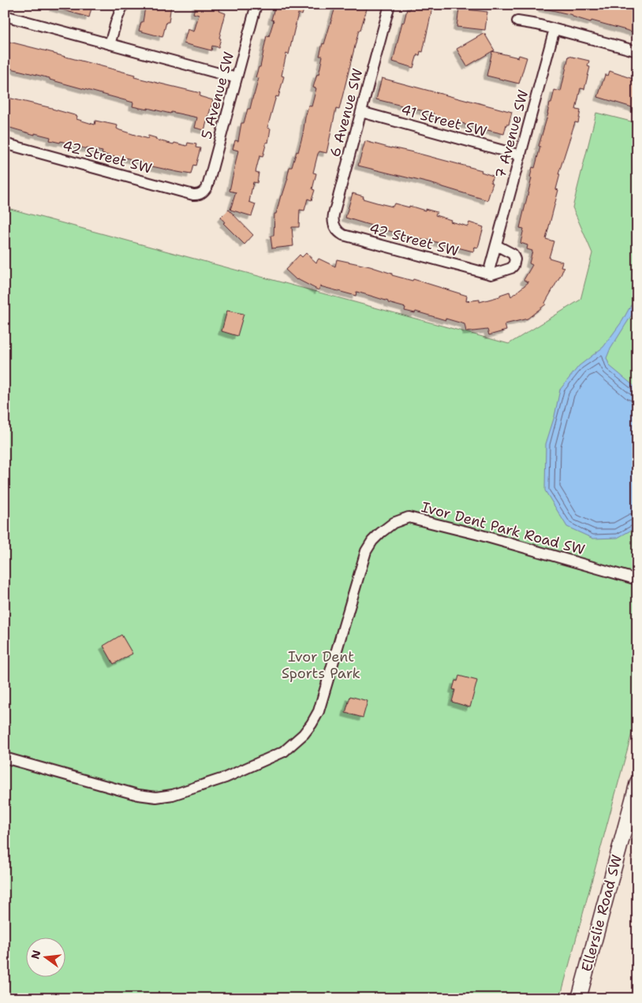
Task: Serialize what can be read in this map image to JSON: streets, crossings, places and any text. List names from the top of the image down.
{
  "streets": {
    "main road": ["Ellerslie Road SW"],
    "street": [
      "5 Avenue SW",
      "6 Avenue SW",
      "41 Street SW",
      "7 Avenue SW",
      "42 Street SW",
      "Ivor Dent Park Road SW"
    ]
  },
  "crossings": [
    ["5 Avenue SW", "42 Street SW"],
    ["6 Avenue SW", "41 Street SW"],
    ["6 Avenue SW", "42 Street SW"],
    ["41 Street SW", "7 Avenue SW"],
    ["7 Avenue SW", "42 Street SW"]
  ],
  "parks": ["Ivor Dent Sports Park"],
  "north": "left"
}
